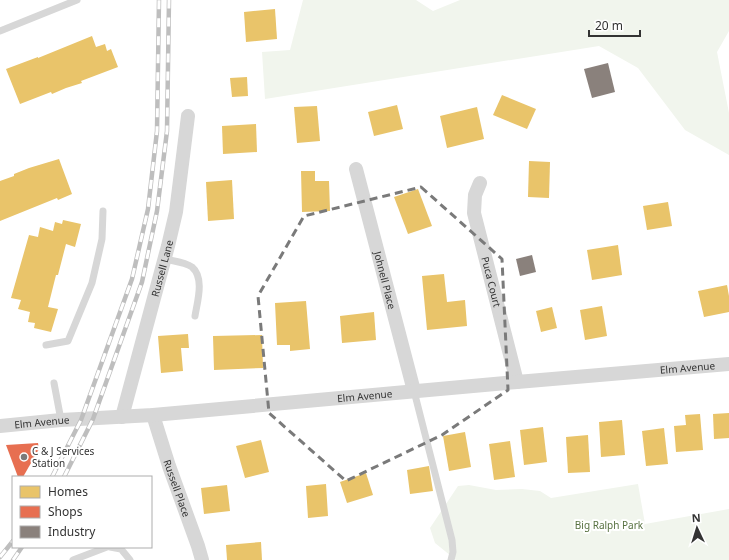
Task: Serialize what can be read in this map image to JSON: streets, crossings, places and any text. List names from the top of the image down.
{
  "streets": {
    "street": [
      "Russell Lane",
      "Johnell Place",
      "Puca Court",
      "Elm Avenue",
      "Russell Place"
    ]
  },
  "crossings": [
    ["Russell Lane", "Elm Avenue"],
    ["Johnell Place", "Elm Avenue"],
    ["Puca Court", "Elm Avenue"],
    ["Elm Avenue", "Russell Place"]
  ],
  "parks": ["Big Ralph Park"],
  "places": ["C & J Services Station"],
  "legend": ["Homes", "Shops", "Industry"],
  "scale_bar": "20 m",
  "north": "top"
}
